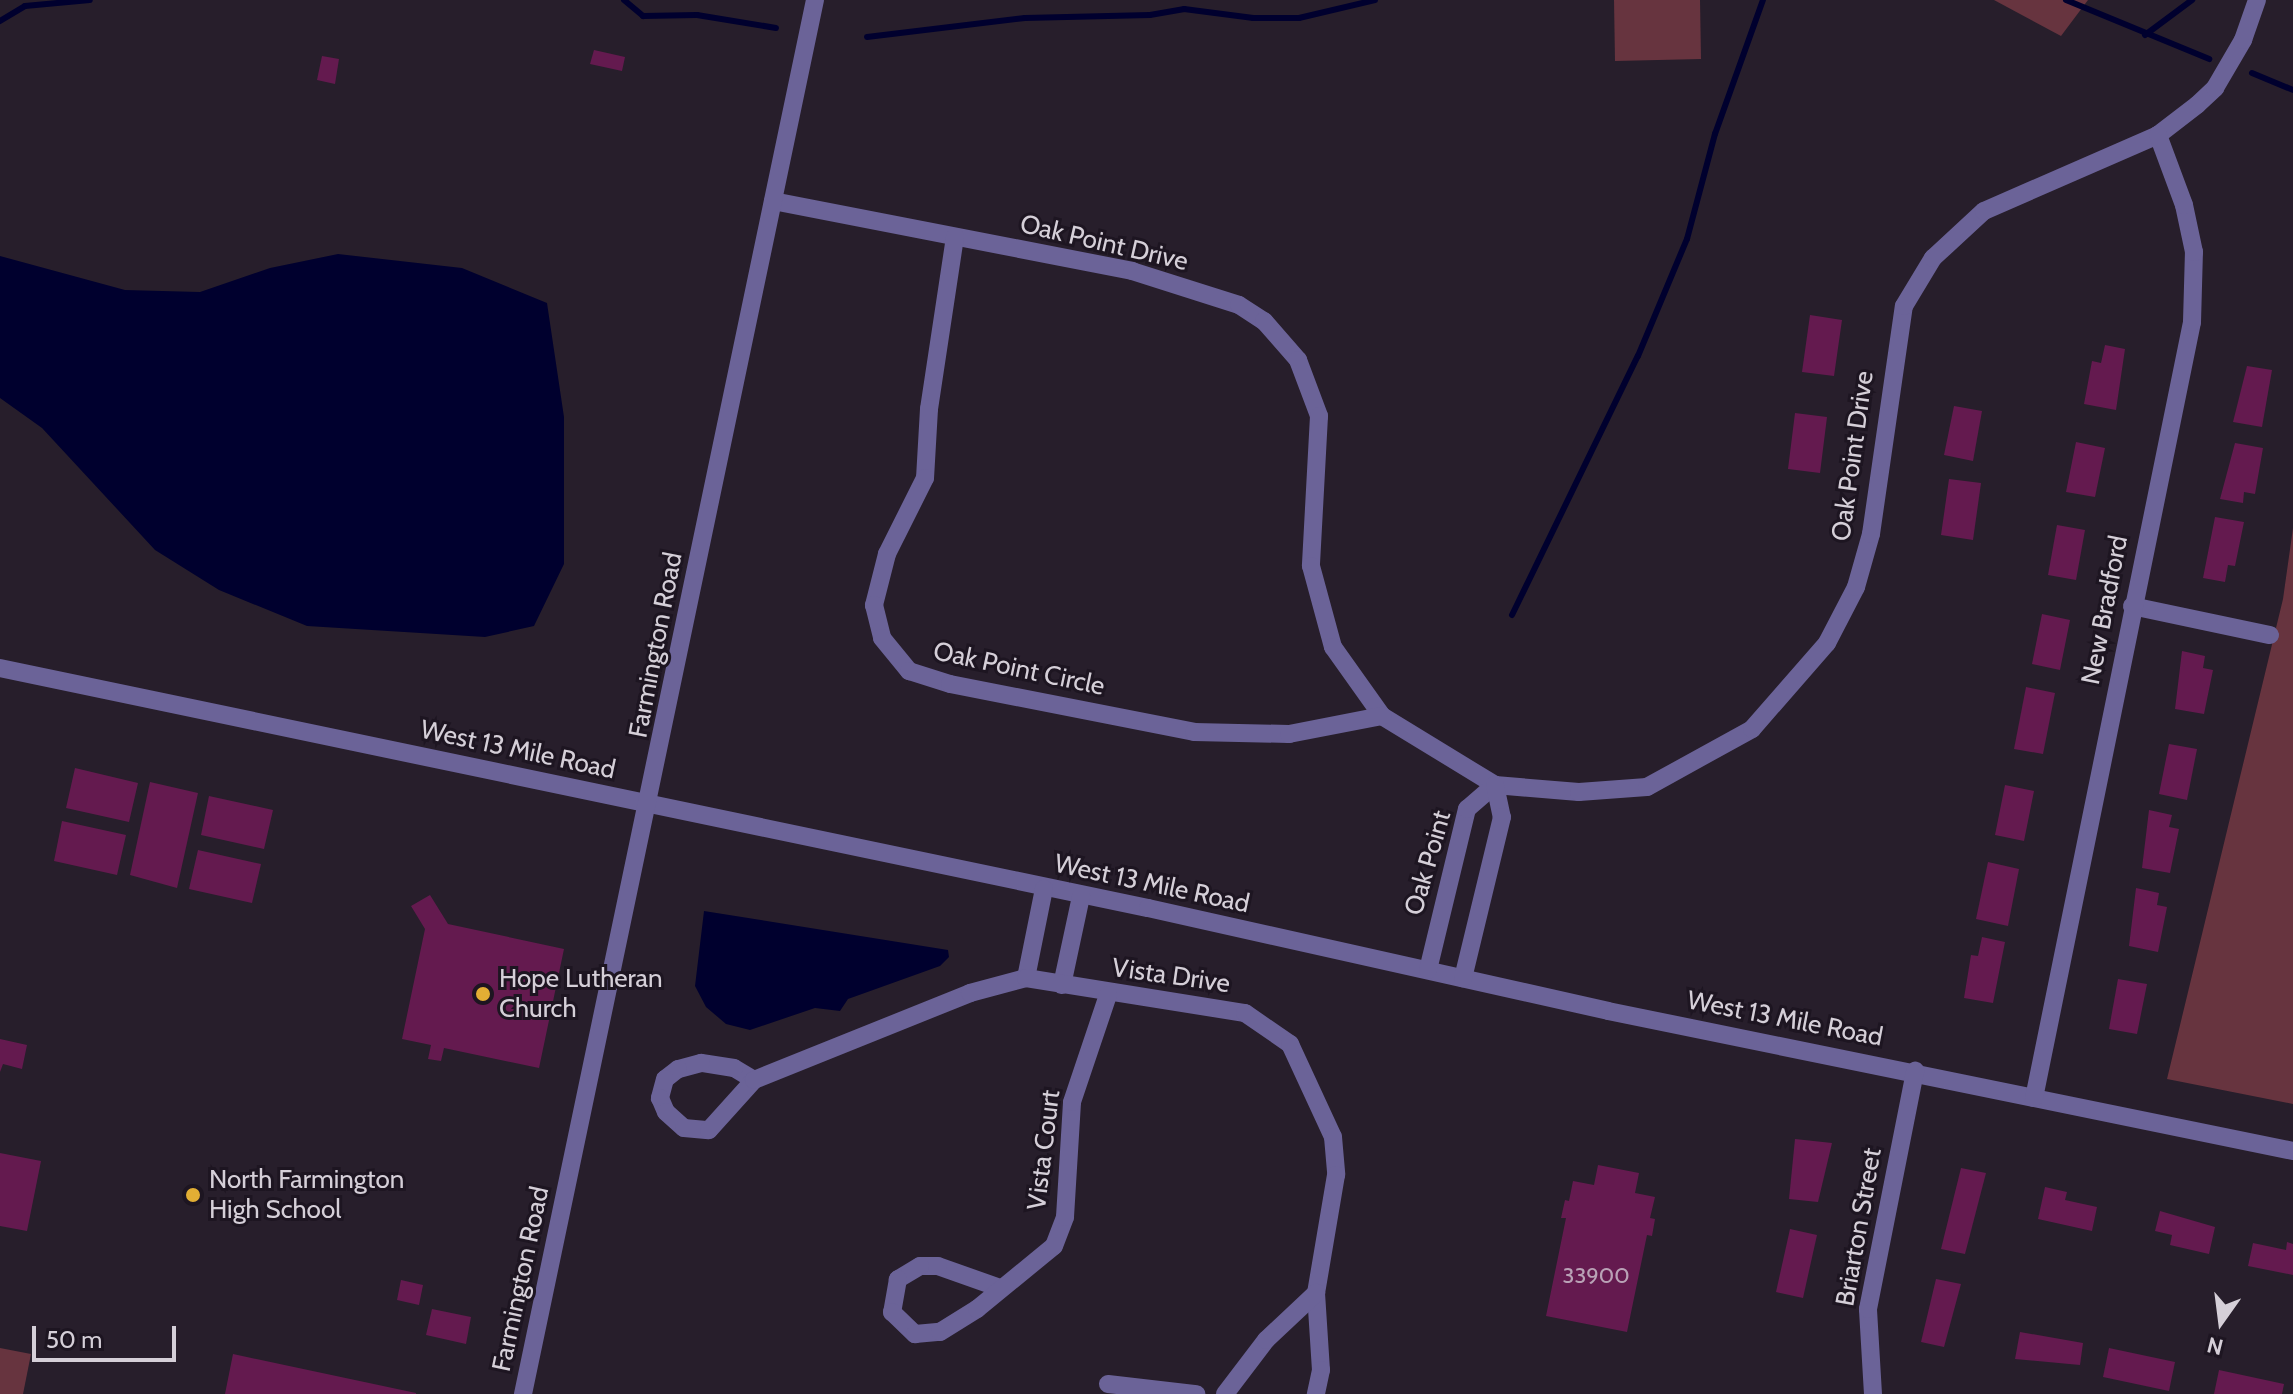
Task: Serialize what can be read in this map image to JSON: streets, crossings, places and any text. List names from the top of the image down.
{
  "streets": {
    "street": [
      "Oak Point Drive",
      "New Bradford",
      "Farmington Road",
      "Oak Point Circle",
      "West 13 Mile Road",
      "Oak Point",
      "Vista Drive",
      "Vista Court",
      "Briarton Street"
    ]
  },
  "crossings": [
    ["Oak Point Drive", "New Bradford"],
    ["Oak Point Drive", "Farmington Road"],
    ["Oak Point Drive", "Oak Point Circle"],
    ["Oak Point Drive", "Oak Point"],
    ["New Bradford", "West 13 Mile Road"],
    ["Farmington Road", "West 13 Mile Road"],
    ["West 13 Mile Road", "Oak Point"],
    ["West 13 Mile Road", "Briarton Street"],
    ["Vista Drive", "Vista Court"]
  ],
  "places": ["Hope Lutheran Church", "North Farmington High School"],
  "house_numbers": ["33900"],
  "scale_bar": "50 m",
  "north": "bottom"
}
